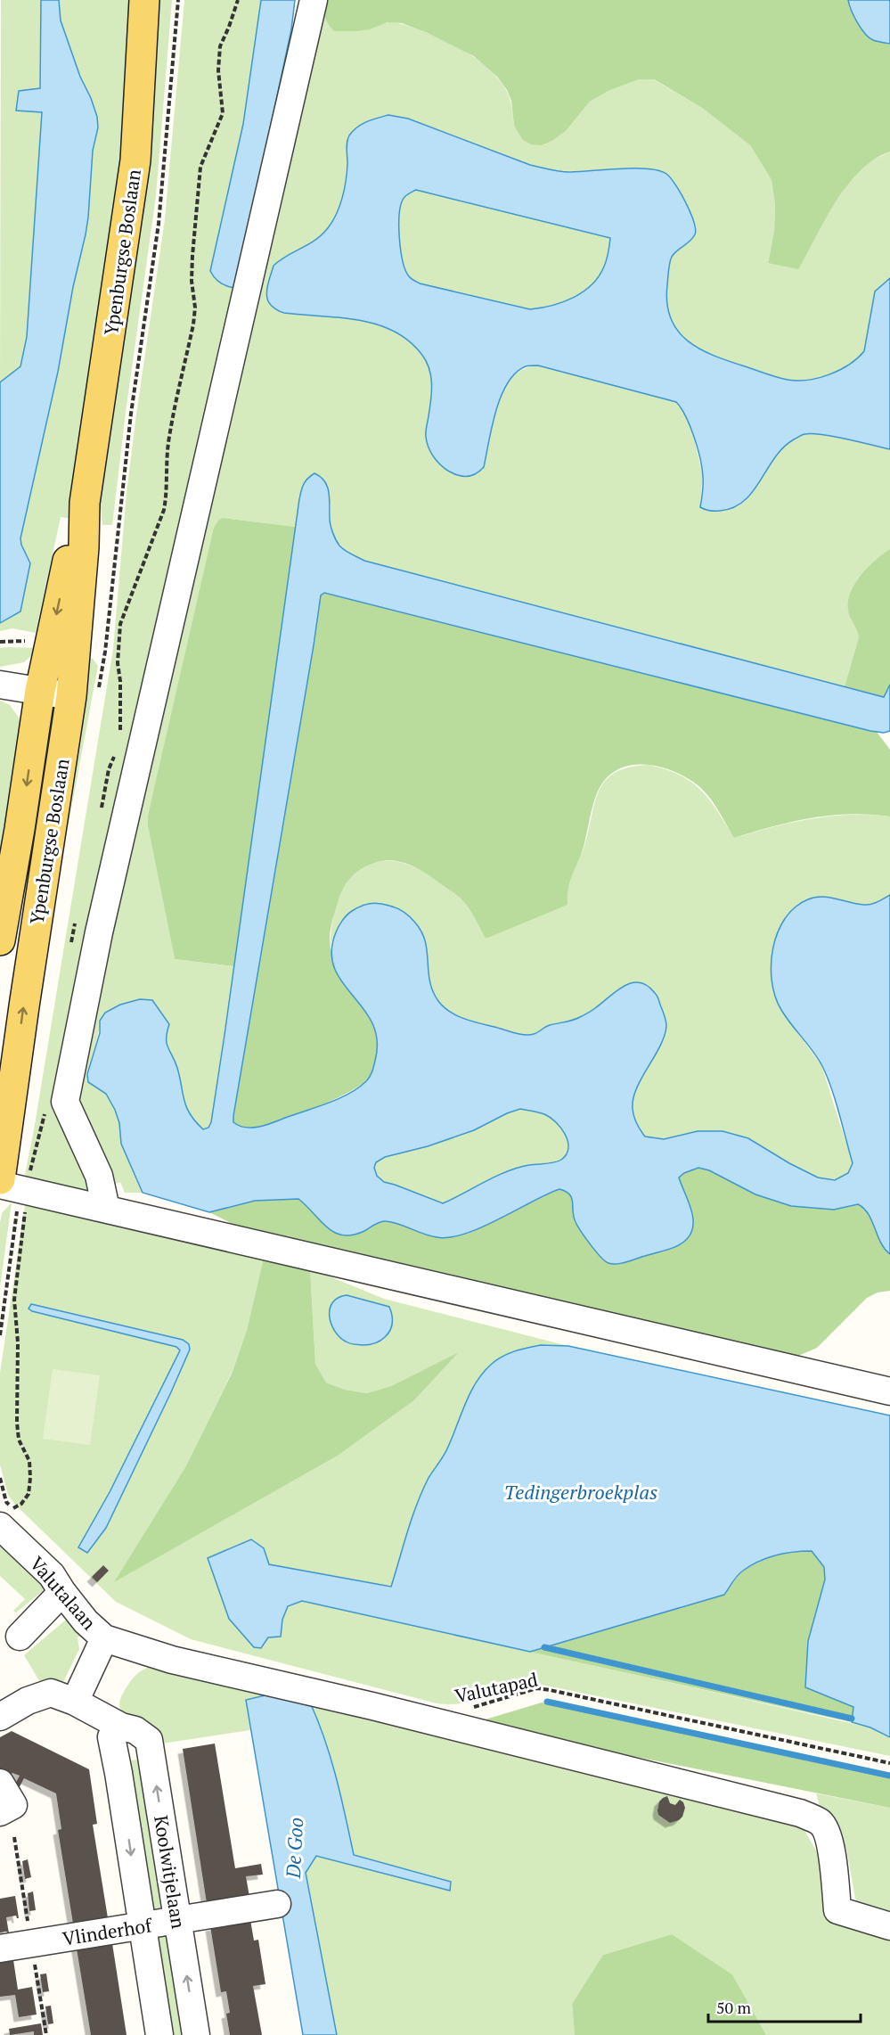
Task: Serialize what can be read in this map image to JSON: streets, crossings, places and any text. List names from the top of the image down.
{
  "streets": {
    "main road": ["Ypenburgse Boslaan"],
    "street": ["Valutalaan", "Koolwitjelaan", "Vlinderhof"],
    "path": ["Valutapad"]
  },
  "crossings": [
    ["Koolwitjelaan", "Vlinderhof"]
  ],
  "water": ["Tedingerbroekplas", "De Goo"],
  "scale_bar": "50 m"
}
